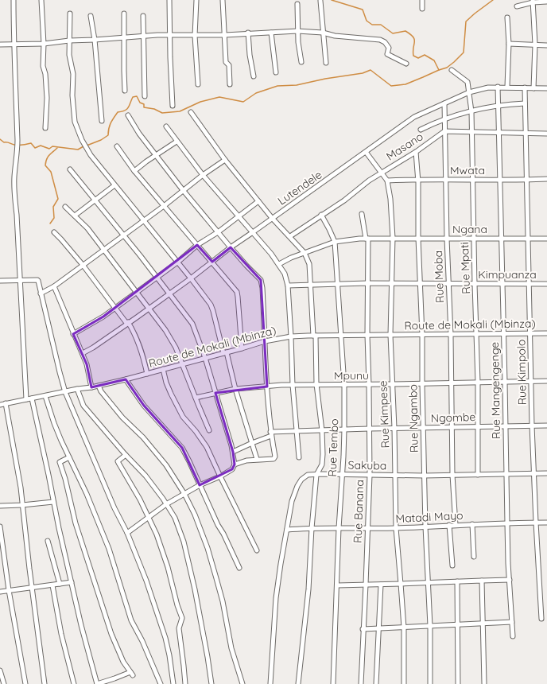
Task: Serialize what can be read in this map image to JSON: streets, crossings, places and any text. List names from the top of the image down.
{
  "streets": {
    "street": [
      "Masano",
      "Mwata",
      "Lutendele",
      "Ngana",
      "Rue Mpati",
      "Kimpuanza",
      "Rue Moba",
      "Route de Mokali (Mbinza)",
      "Rue Kimpolo",
      "Mpunu",
      "Rue Mangengenge",
      "Rue Kimpese",
      "Ngombe",
      "Rue Ngambo",
      "Rue Tembo",
      "Sakuba",
      "Rue Banana",
      "Matadi Mayo"
    ]
  },
  "crossings": [
    ["Masano", "Rue Moba"],
    ["Masano", "Rue Kimpese"],
    ["Masano", "Rue Ngambo"],
    ["Masano", "Rue Tembo"],
    ["Mwata", "Rue Mpati"],
    ["Mwata", "Rue Moba"],
    ["Mwata", "Rue Kimpolo"],
    ["Mwata", "Rue Mangengenge"],
    ["Mwata", "Rue Kimpese"],
    ["Mwata", "Rue Ngambo"],
    ["Lutendele", "Rue Mpati"],
    ["Lutendele", "Rue Moba"],
    ["Lutendele", "Rue Kimpolo"],
    ["Lutendele", "Rue Mangengenge"],
    ["Lutendele", "Rue Kimpese"],
    ["Ngana", "Rue Mpati"],
    ["Ngana", "Rue Moba"],
    ["Ngana", "Rue Kimpolo"],
    ["Ngana", "Rue Mangengenge"],
    ["Ngana", "Rue Kimpese"],
    ["Ngana", "Rue Ngambo"],
    ["Ngana", "Rue Tembo"],
    ["Ngana", "Rue Banana"],
    ["Rue Mpati", "Kimpuanza"],
    ["Rue Mpati", "Route de Mokali (Mbinza)"],
    ["Rue Mpati", "Mpunu"],
    ["Rue Mpati", "Ngombe"],
    ["Rue Mpati", "Sakuba"],
    ["Kimpuanza", "Rue Moba"],
    ["Kimpuanza", "Rue Kimpolo"],
    ["Kimpuanza", "Rue Mangengenge"],
    ["Kimpuanza", "Rue Kimpese"],
    ["Kimpuanza", "Rue Ngambo"],
    ["Kimpuanza", "Rue Tembo"],
    ["Kimpuanza", "Rue Banana"],
    ["Rue Moba", "Route de Mokali (Mbinza)"],
    ["Rue Moba", "Mpunu"],
    ["Rue Moba", "Ngombe"],
    ["Rue Moba", "Sakuba"],
    ["Rue Moba", "Matadi Mayo"],
    ["Route de Mokali (Mbinza)", "Rue Kimpolo"],
    ["Route de Mokali (Mbinza)", "Rue Mangengenge"],
    ["Route de Mokali (Mbinza)", "Rue Kimpese"],
    ["Route de Mokali (Mbinza)", "Rue Ngambo"],
    ["Route de Mokali (Mbinza)", "Rue Tembo"],
    ["Route de Mokali (Mbinza)", "Rue Banana"],
    ["Rue Kimpolo", "Mpunu"],
    ["Rue Kimpolo", "Ngombe"],
    ["Rue Kimpolo", "Sakuba"],
    ["Rue Kimpolo", "Matadi Mayo"],
    ["Mpunu", "Rue Mangengenge"],
    ["Mpunu", "Rue Kimpese"],
    ["Mpunu", "Rue Ngambo"],
    ["Mpunu", "Rue Tembo"],
    ["Mpunu", "Rue Banana"],
    ["Rue Mangengenge", "Ngombe"],
    ["Rue Mangengenge", "Sakuba"],
    ["Rue Mangengenge", "Matadi Mayo"],
    ["Rue Kimpese", "Ngombe"],
    ["Rue Kimpese", "Sakuba"],
    ["Rue Kimpese", "Matadi Mayo"],
    ["Ngombe", "Rue Ngambo"],
    ["Ngombe", "Rue Tembo"],
    ["Ngombe", "Rue Banana"],
    ["Rue Ngambo", "Sakuba"],
    ["Rue Ngambo", "Matadi Mayo"],
    ["Rue Tembo", "Sakuba"],
    ["Rue Tembo", "Matadi Mayo"],
    ["Sakuba", "Rue Banana"],
    ["Sakuba", "Matadi Mayo"],
    ["Rue Banana", "Matadi Mayo"]
  ]
}
